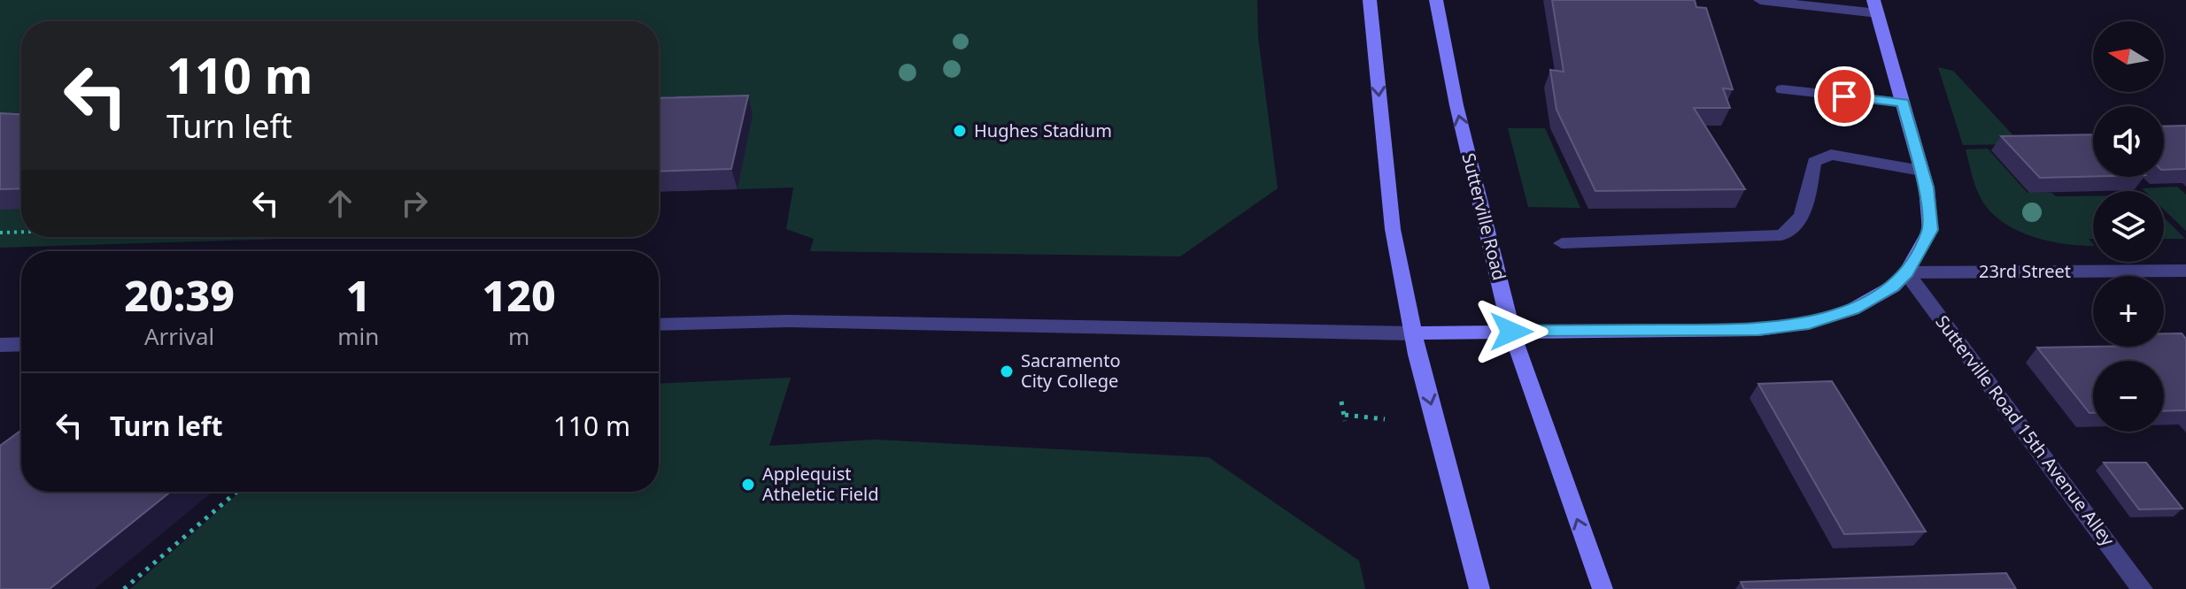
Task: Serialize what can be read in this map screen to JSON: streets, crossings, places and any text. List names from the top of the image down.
{
  "streets": {
    "main road": ["Sutterville Road"],
    "street": ["23rd Street", "Sutterville Road 15th Avenue Alley"]
  },
  "crossings": [
    ["23rd Street", "Sutterville Road 15th Avenue Alley"]
  ],
  "places": ["Hughes Stadium", "Sacramento City College", "Applequist Atheletic Field"],
  "north": "left",
  "page": {
    "map_buttons": ["+", "−"],
    "turn": ["110 m", "Turn left"],
    "eta": [
      "20:39",
      "Arrival",
      "1",
      "min",
      "120",
      "m"
    ],
    "list": [
      {
        "name": "Turn left",
        "value": "110 m"
      }
    ]
  }
}
